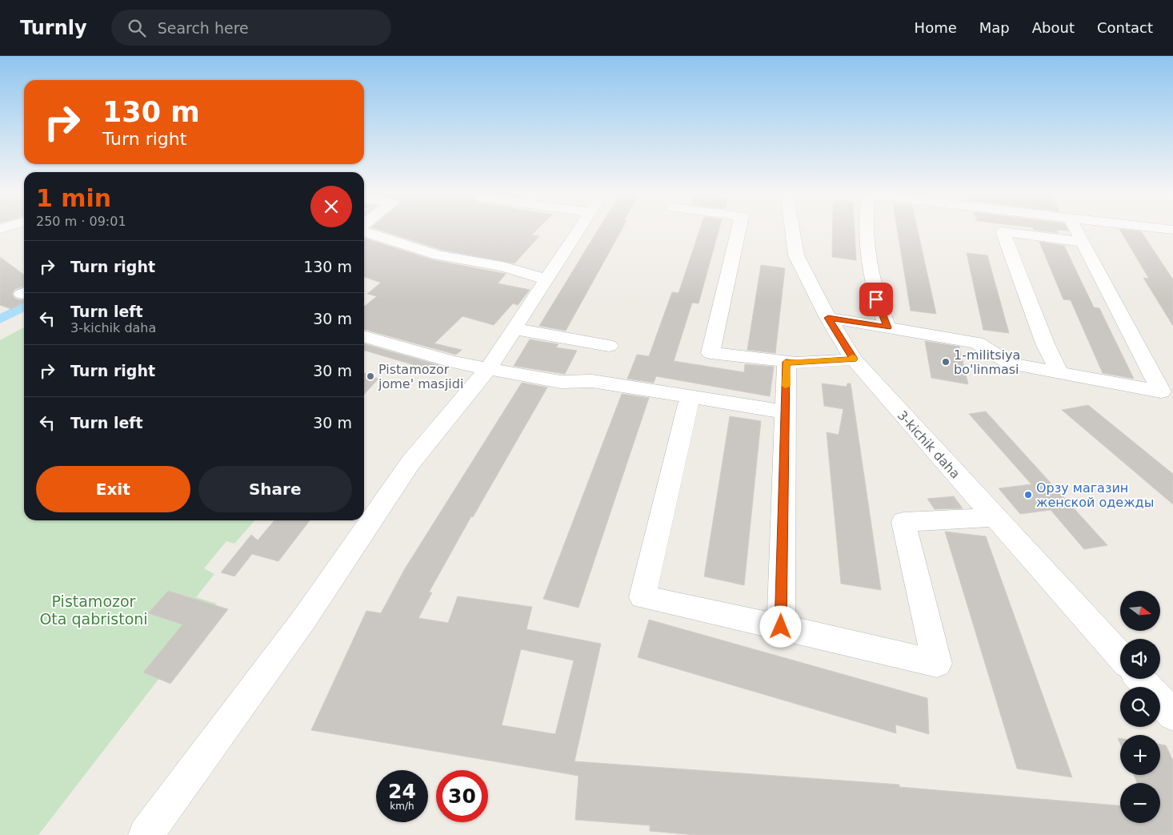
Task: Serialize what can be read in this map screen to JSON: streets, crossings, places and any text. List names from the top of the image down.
{
  "streets": {
    "street": ["3-kichik daha"]
  },
  "parks": ["Pistamozor Ota qabristoni"],
  "places": ["1-militsiya bo'linmasi", "Pistamozor jome' masjidi", "Орзу магазин женской одежды"],
  "north": "right",
  "page": {
    "header": "Turnly",
    "search": "Search here",
    "nav": [
      "Home",
      "Map",
      "About",
      "Contact"
    ],
    "turn": ["130 m", "Turn right"],
    "heading": ["1 min", "250 m · 09:01"],
    "list": [
      {
        "name": "Turn right",
        "value": "130 m"
      },
      {
        "name": "Turn left",
        "note": "3-kichik daha",
        "value": "30 m"
      },
      {
        "name": "Turn right",
        "value": "30 m"
      },
      {
        "name": "Turn left",
        "value": "30 m"
      }
    ],
    "buttons": ["Exit", "Share"],
    "map_buttons": ["+", "−"],
    "speed": "24 km/h",
    "limit": "30"
  }
}
